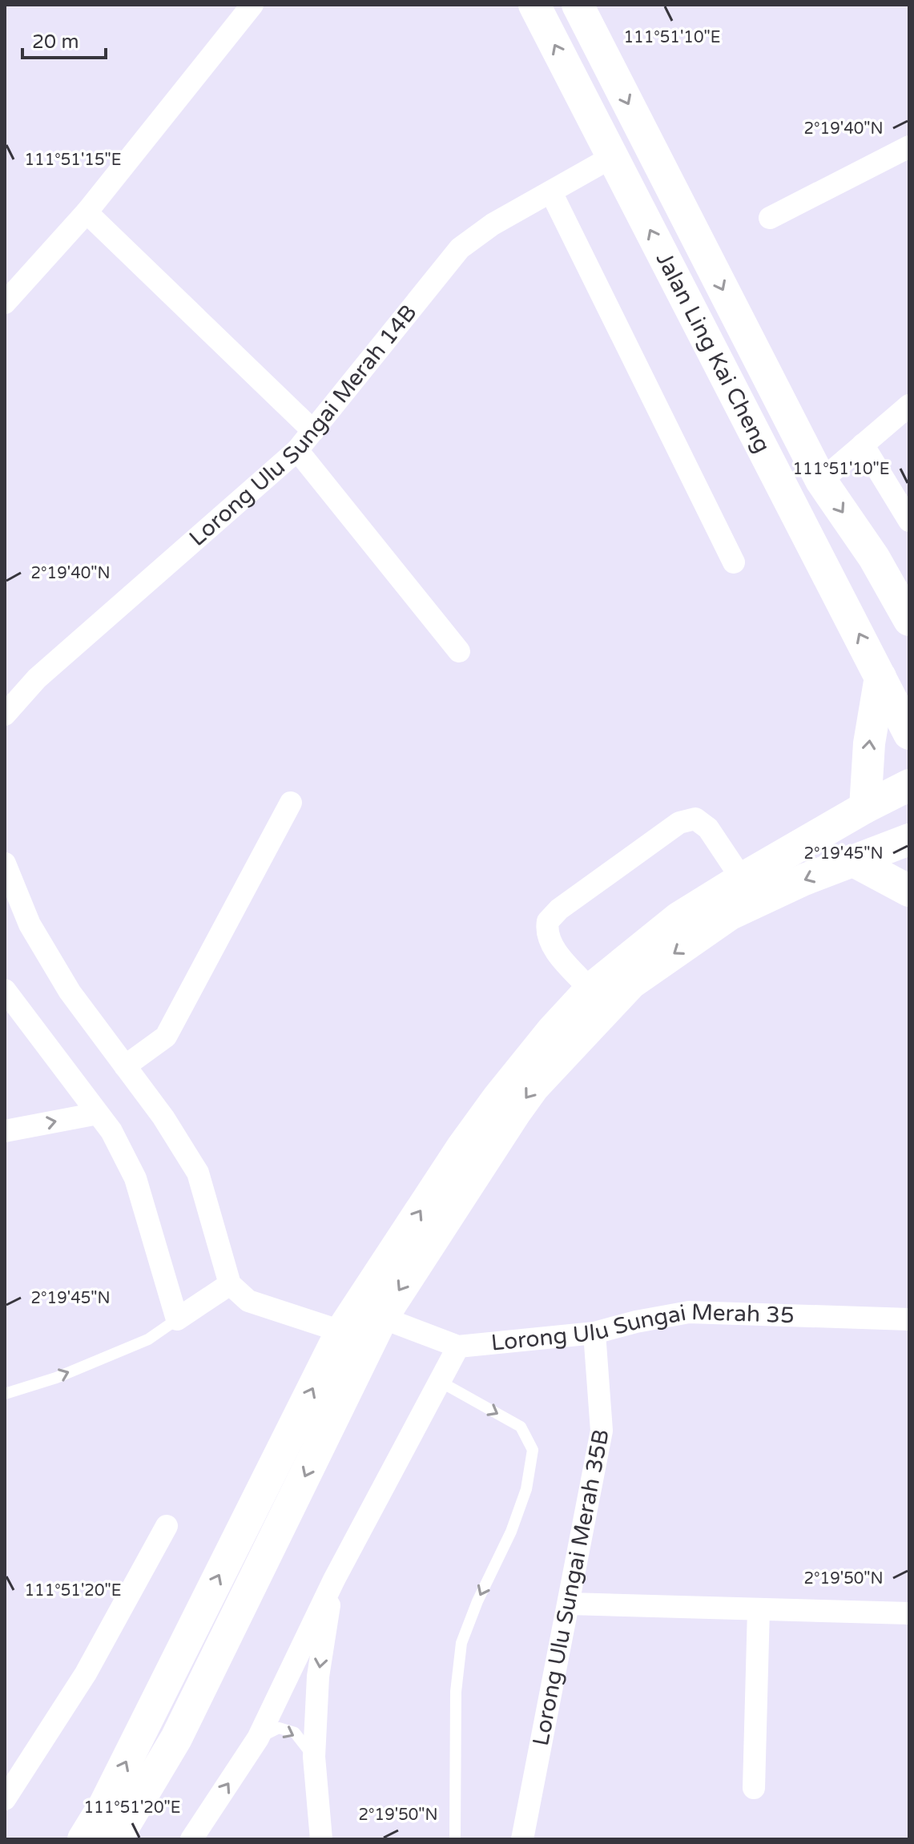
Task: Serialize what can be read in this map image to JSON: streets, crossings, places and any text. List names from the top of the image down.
{
  "streets": {
    "street": [
      "Jalan Ling Kai Cheng",
      "Lorong Ulu Sungai Merah 14B",
      "Lorong Ulu Sungai Merah 35",
      "Lorong Ulu Sungai Merah 35B"
    ]
  },
  "crossings": [
    ["Jalan Ling Kai Cheng", "Lorong Ulu Sungai Merah 14B"],
    ["Lorong Ulu Sungai Merah 35", "Lorong Ulu Sungai Merah 35B"]
  ],
  "scale_bar": "20 m",
  "coordinates": [
    "111°51'10\"E",
    "2°19'40\"N",
    "111°51'15\"E",
    "2°19'45\"N",
    "2°19'50\"N",
    "111°51'20\"E"
  ]
}
